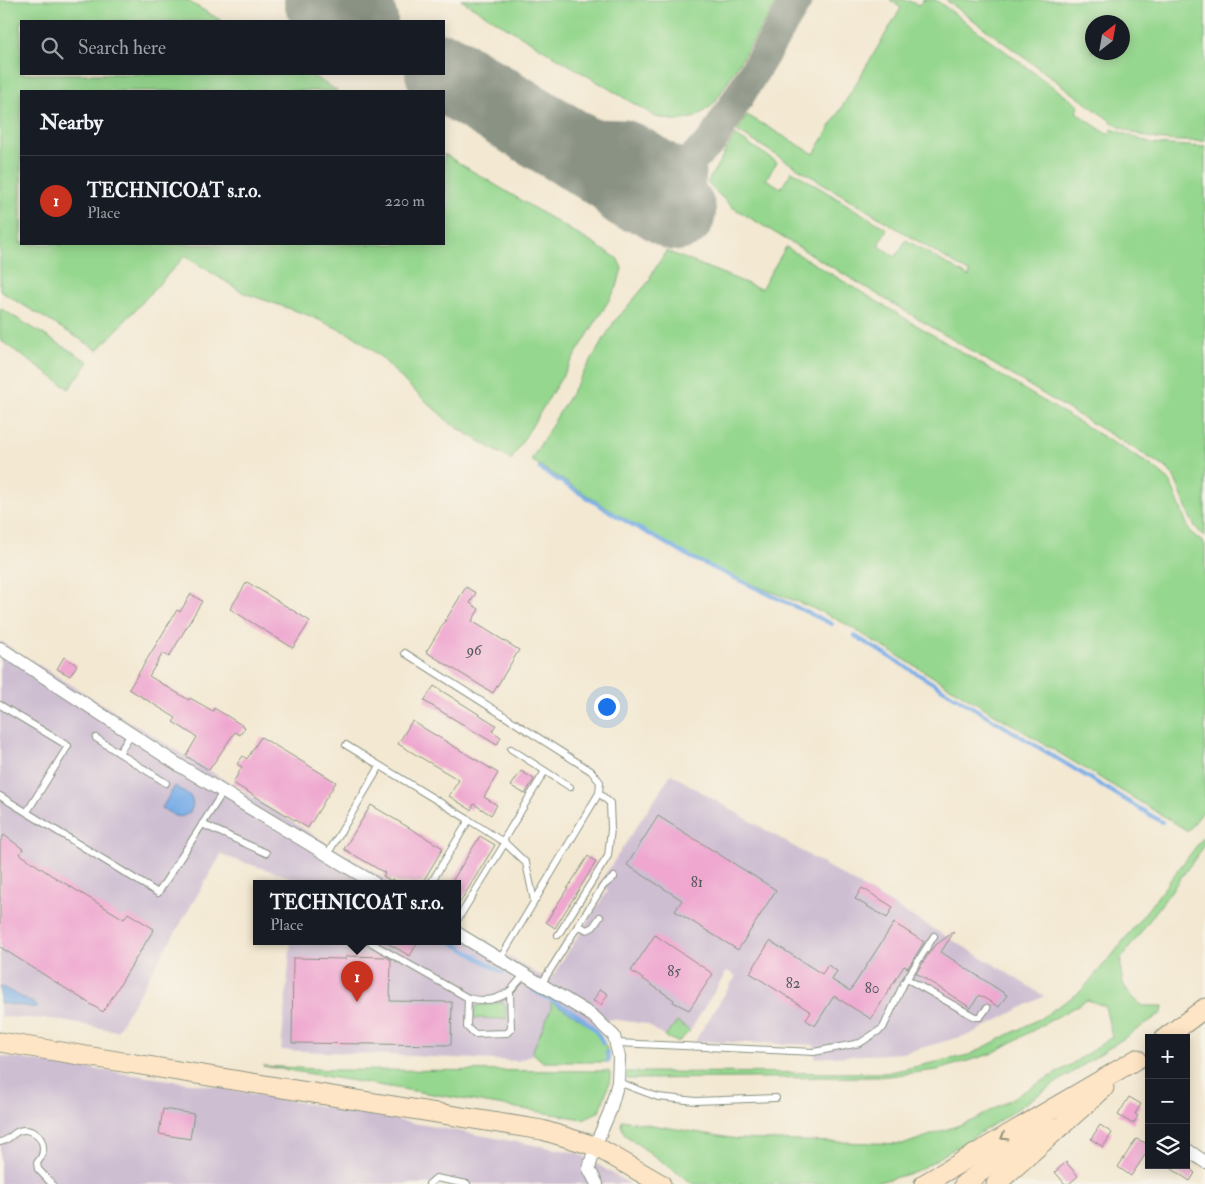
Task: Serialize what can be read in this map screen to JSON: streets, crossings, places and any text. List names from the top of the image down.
{
  "house_numbers": [
    "96",
    "81",
    "85",
    "82",
    "80"
  ],
  "north": "top right",
  "page": {
    "search": "Search here",
    "heading": "Nearby",
    "list": [
      {
        "mark": "1",
        "name": "TECHNICOAT s.r.o.",
        "note": "Place",
        "value": "220 m"
      }
    ],
    "popup": ["TECHNICOAT s.r.o.", "Place"],
    "pins": "1",
    "map_buttons": ["+", "−"]
  }
}
